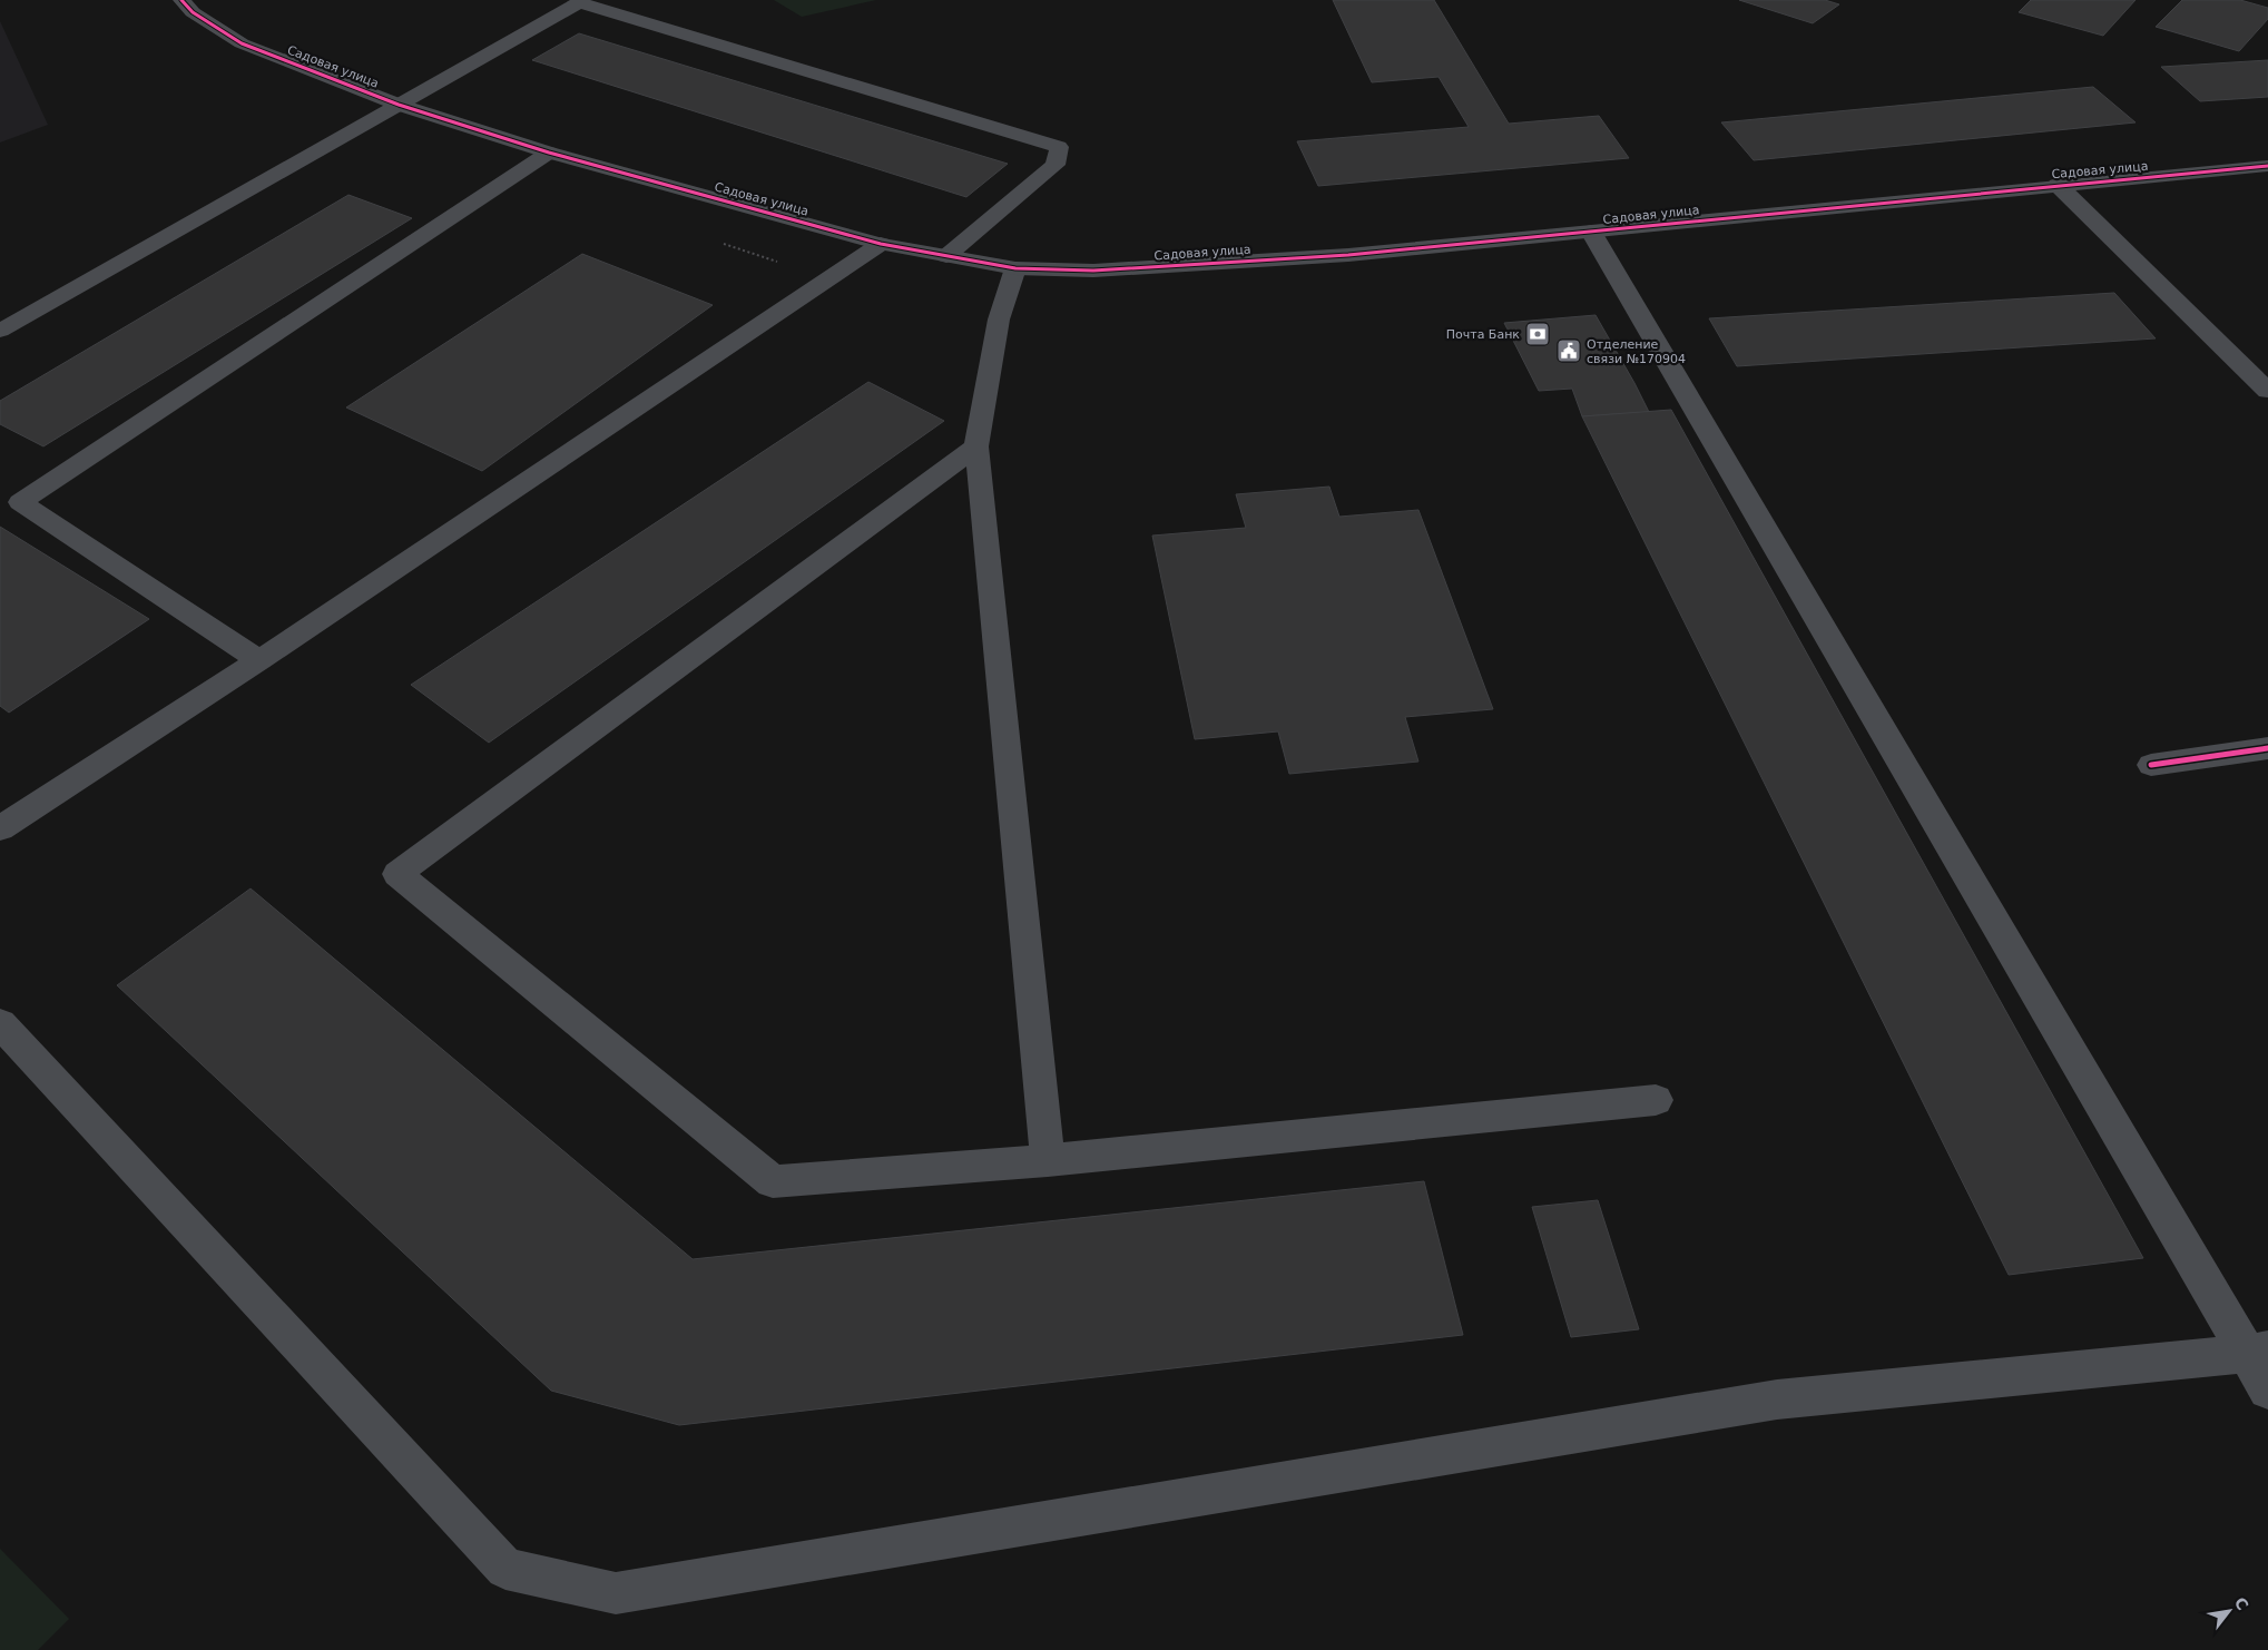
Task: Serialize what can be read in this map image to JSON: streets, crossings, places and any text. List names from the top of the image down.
{
  "streets": {
    "street": ["Садовая улица"]
  },
  "places": {
    "bank": ["Почта Банк"],
    "public building": ["Отделение связи №170904"]
  },
  "north": "top right"
}
